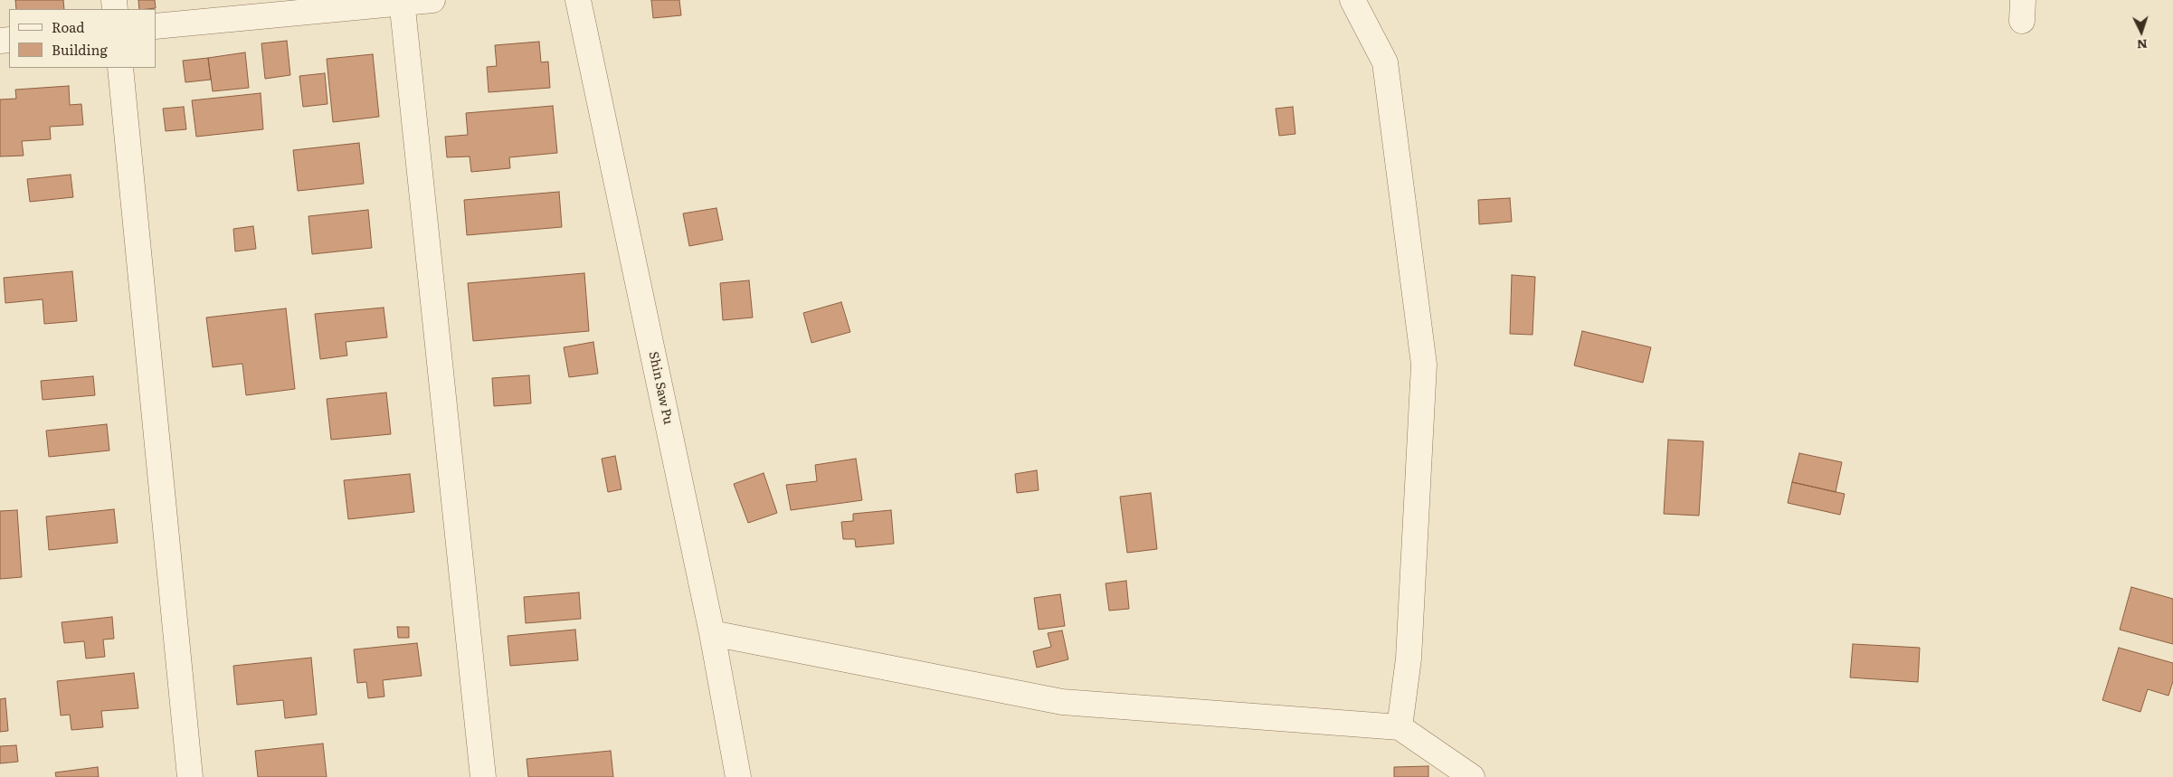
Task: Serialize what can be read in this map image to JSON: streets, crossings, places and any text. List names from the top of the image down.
{
  "streets": {
    "street": ["Shin Saw Pu"]
  },
  "legend": ["Road", "Building"],
  "north": "bottom"
}
